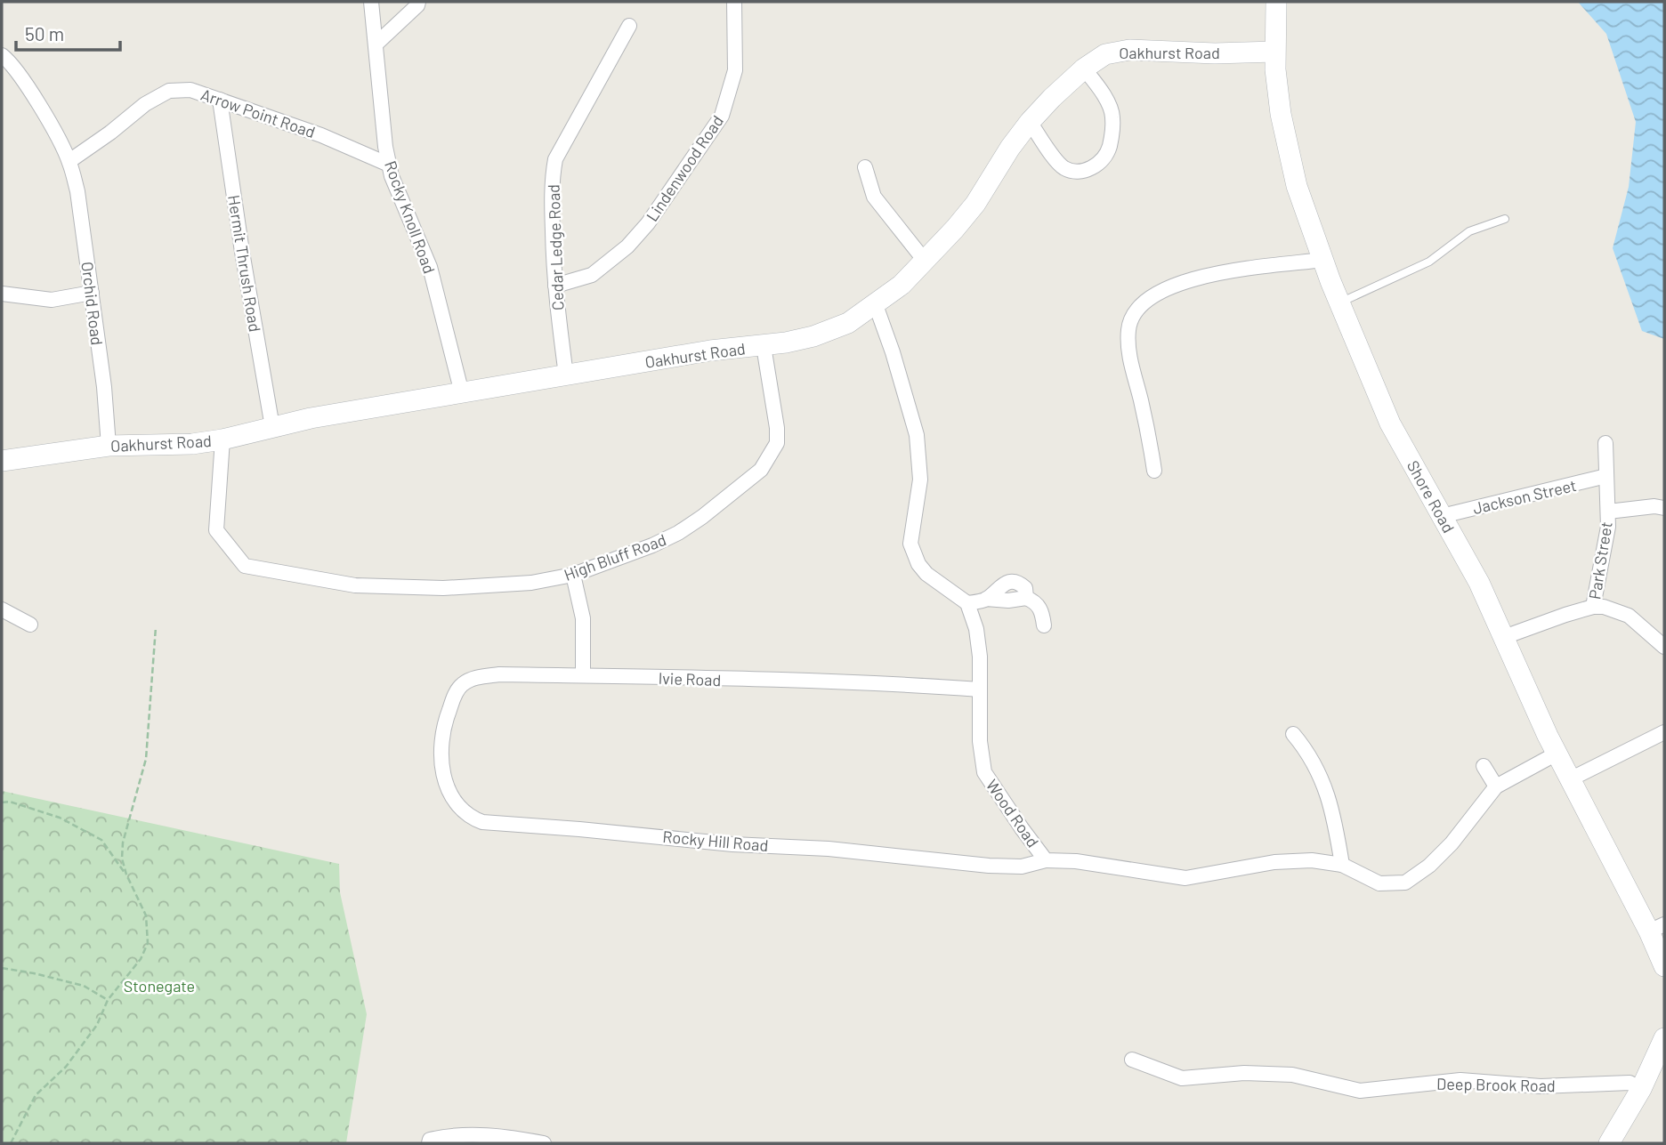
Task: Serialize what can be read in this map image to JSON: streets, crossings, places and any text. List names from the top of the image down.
{
  "streets": {
    "street": [
      "Oakhurst Road",
      "Arrow Point Road",
      "Lindenwood Road",
      "Rocky Knoll Road",
      "Cedar Ledge Road",
      "Hermit Thrush Road",
      "Orchid Road",
      "Shore Road",
      "Jackson Street",
      "High Bluff Road",
      "Park Street",
      "Ivie Road",
      "Wood Road",
      "Rocky Hill Road",
      "Deep Brook Road"
    ]
  },
  "crossings": [
    ["Oakhurst Road", "Rocky Knoll Road"],
    ["Oakhurst Road", "Cedar Ledge Road"],
    ["Oakhurst Road", "Hermit Thrush Road"],
    ["Oakhurst Road", "Orchid Road"],
    ["Oakhurst Road", "Shore Road"],
    ["Oakhurst Road", "High Bluff Road"],
    ["Arrow Point Road", "Rocky Knoll Road"],
    ["Arrow Point Road", "Hermit Thrush Road"],
    ["Arrow Point Road", "Orchid Road"],
    ["Lindenwood Road", "Cedar Ledge Road"],
    ["Shore Road", "Jackson Street"],
    ["Shore Road", "Wood Road"],
    ["Jackson Street", "Park Street"],
    ["Ivie Road", "Wood Road"],
    ["Ivie Road", "Rocky Hill Road"],
    ["Wood Road", "Rocky Hill Road"]
  ],
  "parks": ["Stonegate"],
  "scale_bar": "50 m"
}
